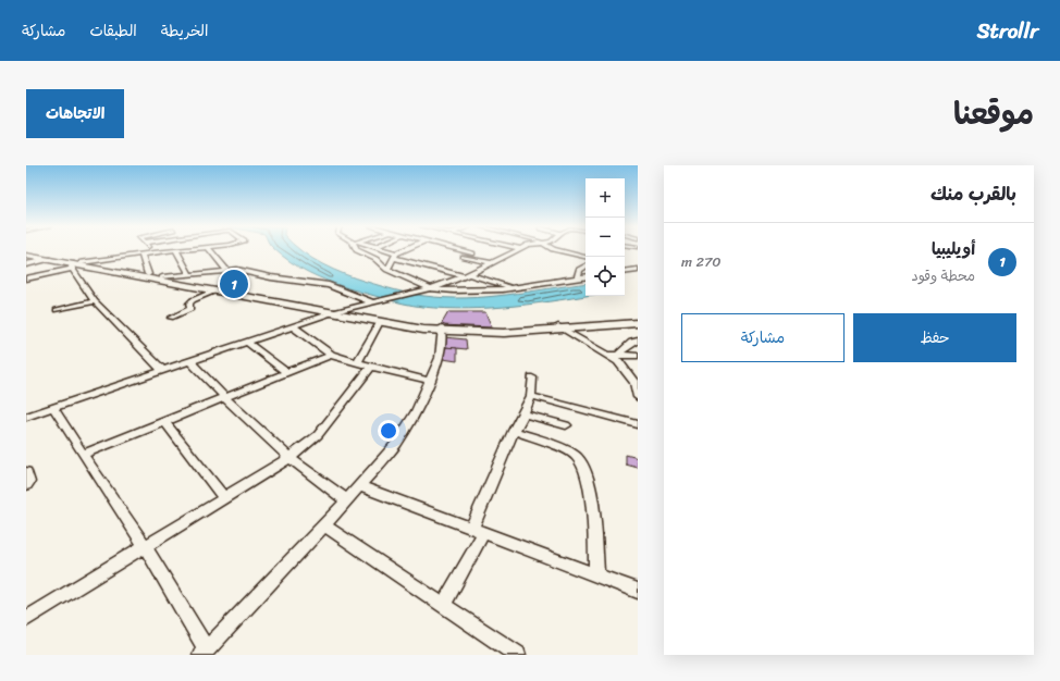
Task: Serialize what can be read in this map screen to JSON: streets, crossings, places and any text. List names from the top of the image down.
{
  "page": {
    "header": "Strollr",
    "nav": ["الخريطة", "الطبقات", "مشاركة"],
    "title": "موقعنا",
    "buttons": [
      "الاتجاهات",
      ["حفظ", "مشاركة"]
    ],
    "heading": "بالقرب منك",
    "map_buttons": ["+", "−"],
    "list": [
      {
        "mark": "1",
        "name": "أويليبيا",
        "note": "محطة وقود",
        "value": "270 m"
      }
    ],
    "pins": "1"
  }
}
